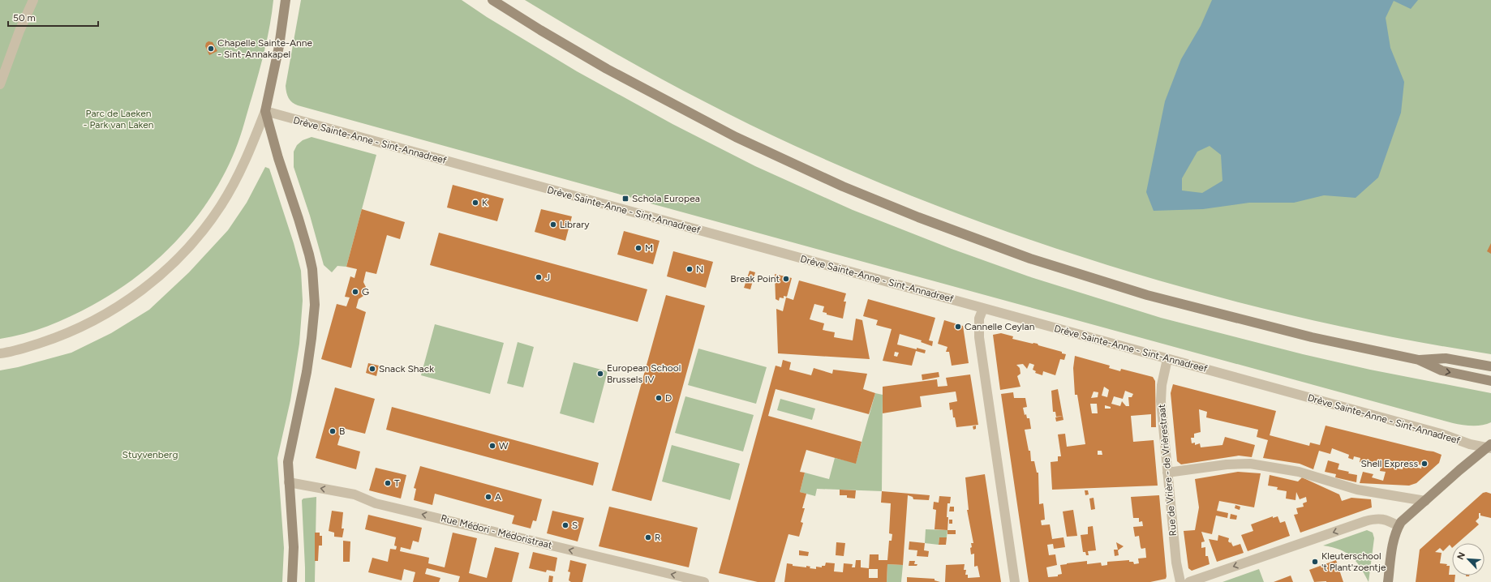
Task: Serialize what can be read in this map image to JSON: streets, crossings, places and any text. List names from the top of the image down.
{
  "streets": {
    "street": ["Drève Sainte-Anne - Sint-Annadreef", "Rue de Vrière - de Vrièrestraat", "Rue Médori - Médoristraat"]
  },
  "crossings": [
    ["Drève Sainte-Anne - Sint-Annadreef", "Rue de Vrière - de Vrièrestraat"]
  ],
  "one_way": ["Rue Médori - Médoristraat"],
  "parks": ["Parc de Laeken - Park van Laken", "Stuyvenberg"],
  "places": {
    "other": [
      "Chapelle Sainte-Anne - Sint-Annakapel",
      "K",
      "Library",
      "M",
      "N",
      "J",
      "Break Point",
      "G",
      "Cannelle Ceylan",
      "Snack Shack",
      "European School Brussels IV",
      "D",
      "B",
      "W",
      "Shell Express",
      "T",
      "A",
      "S",
      "R",
      "Kleuterschool 't Plant'zoentje"
    ],
    "transit": ["Schola Europea"]
  },
  "scale_bar": "50 m",
  "north": "top left"
}
